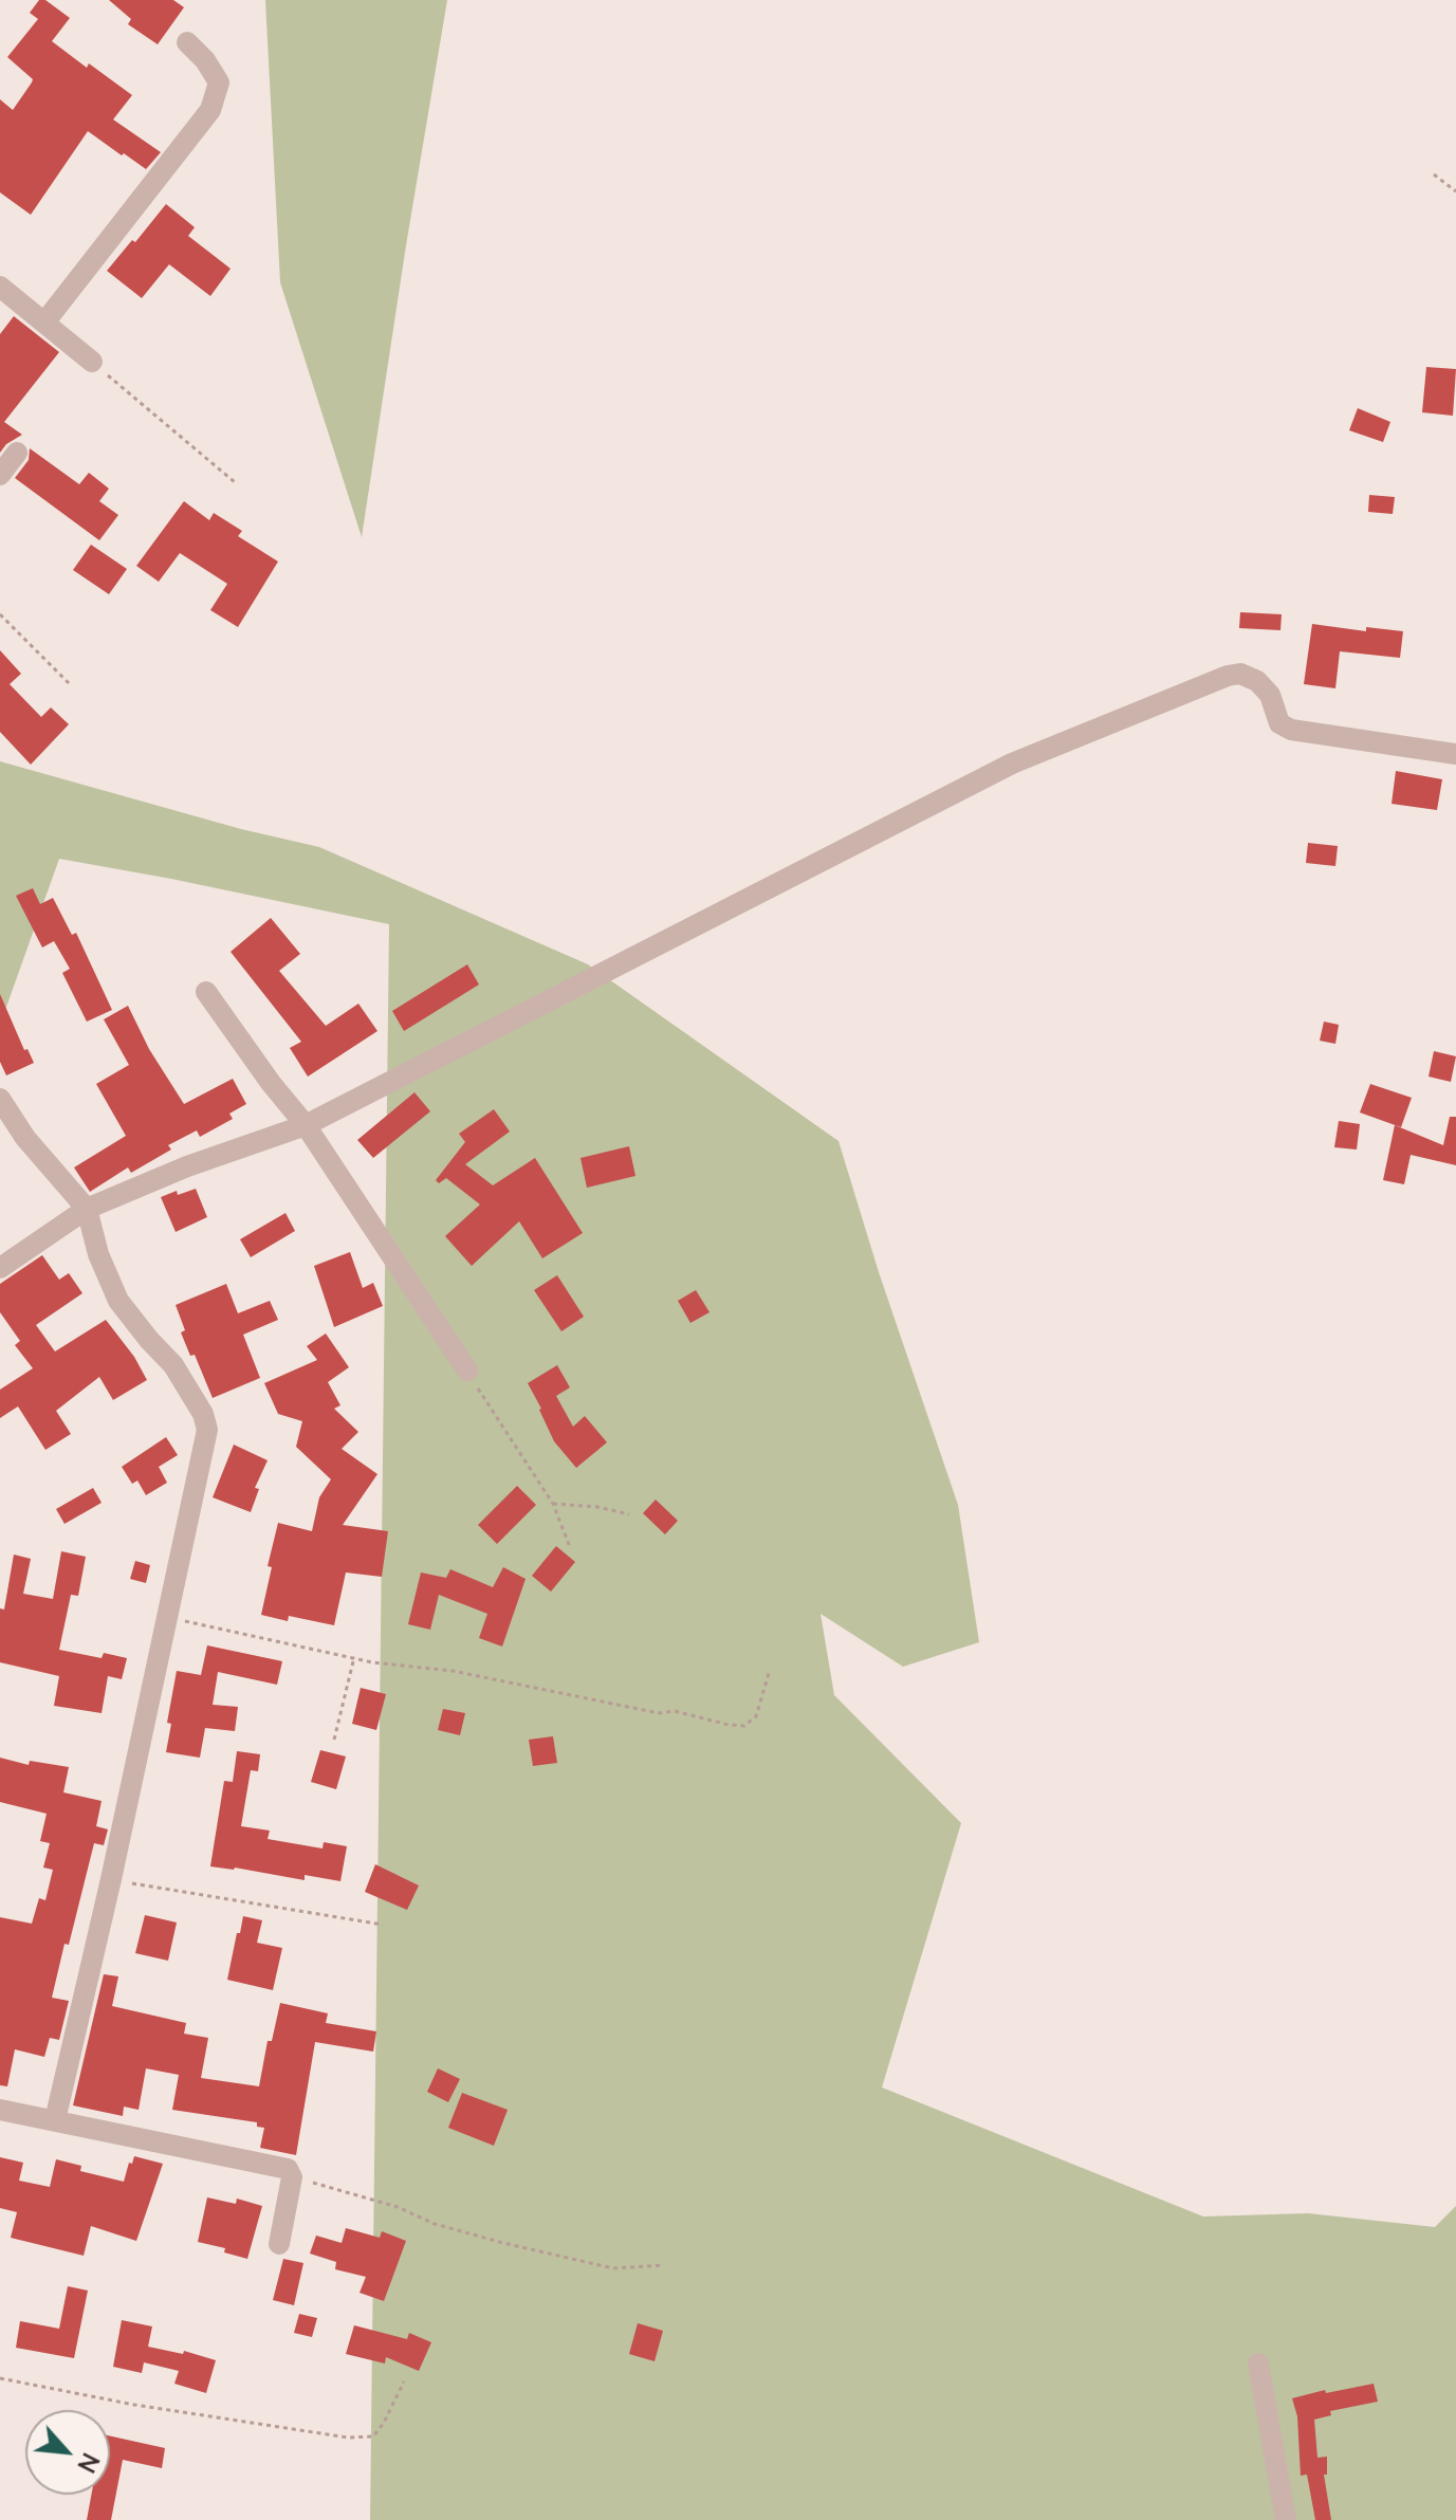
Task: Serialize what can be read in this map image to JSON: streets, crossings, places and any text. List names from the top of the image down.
{
  "north": "bottom right"
}
